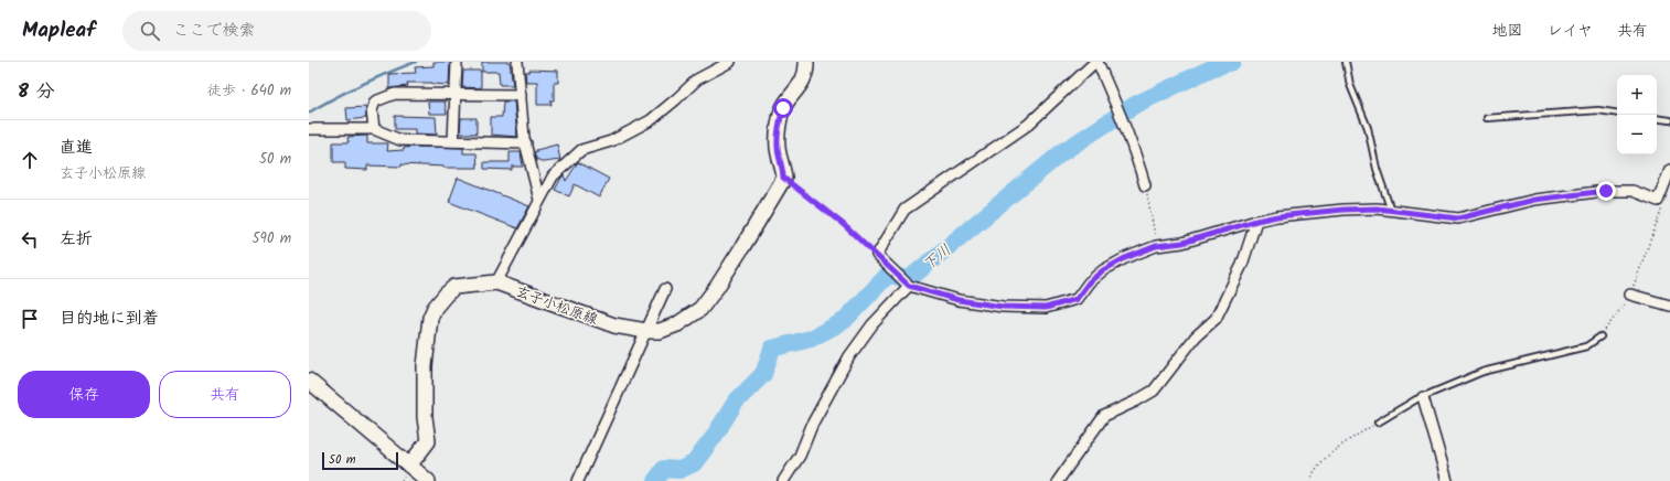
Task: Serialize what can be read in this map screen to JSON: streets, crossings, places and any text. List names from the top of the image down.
{
  "streets": {
    "main road": ["玄子小松原線"]
  },
  "water": ["下川"],
  "scale_bar": "50 m",
  "page": {
    "header": "Mapleaf",
    "search": "ここで検索",
    "nav": ["地図", "レイヤ", "共有"],
    "heading": ["8 分", "徒歩 · 640 m"],
    "map_buttons": ["+", "−"],
    "list": [
      ["直進", "玄子小松原線", "50 m"],
      ["左折", "590 m"],
      "目的地に到着"
    ],
    "buttons": ["保存", "共有"],
    "scale": "50 m"
  }
}
